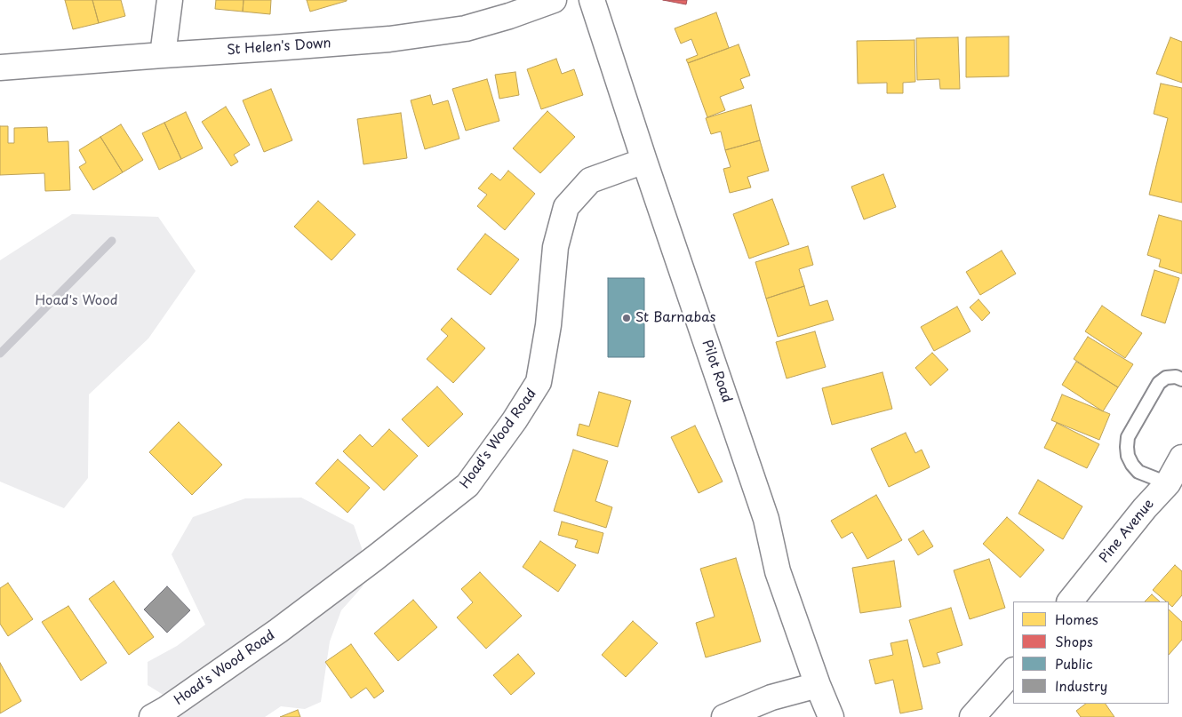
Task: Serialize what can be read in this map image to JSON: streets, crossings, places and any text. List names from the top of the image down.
{
  "streets": {
    "street": [
      "St Helen's Down",
      "Pilot Road",
      "Hoad's Wood Road",
      "Pine Avenue"
    ]
  },
  "crossings": [
    ["Pilot Road", "Hoad's Wood Road"]
  ],
  "parks": ["Hoad's Wood"],
  "places": ["St Barnabas"],
  "legend": [
    "Homes",
    "Shops",
    "Public",
    "Industry"
  ]
}
